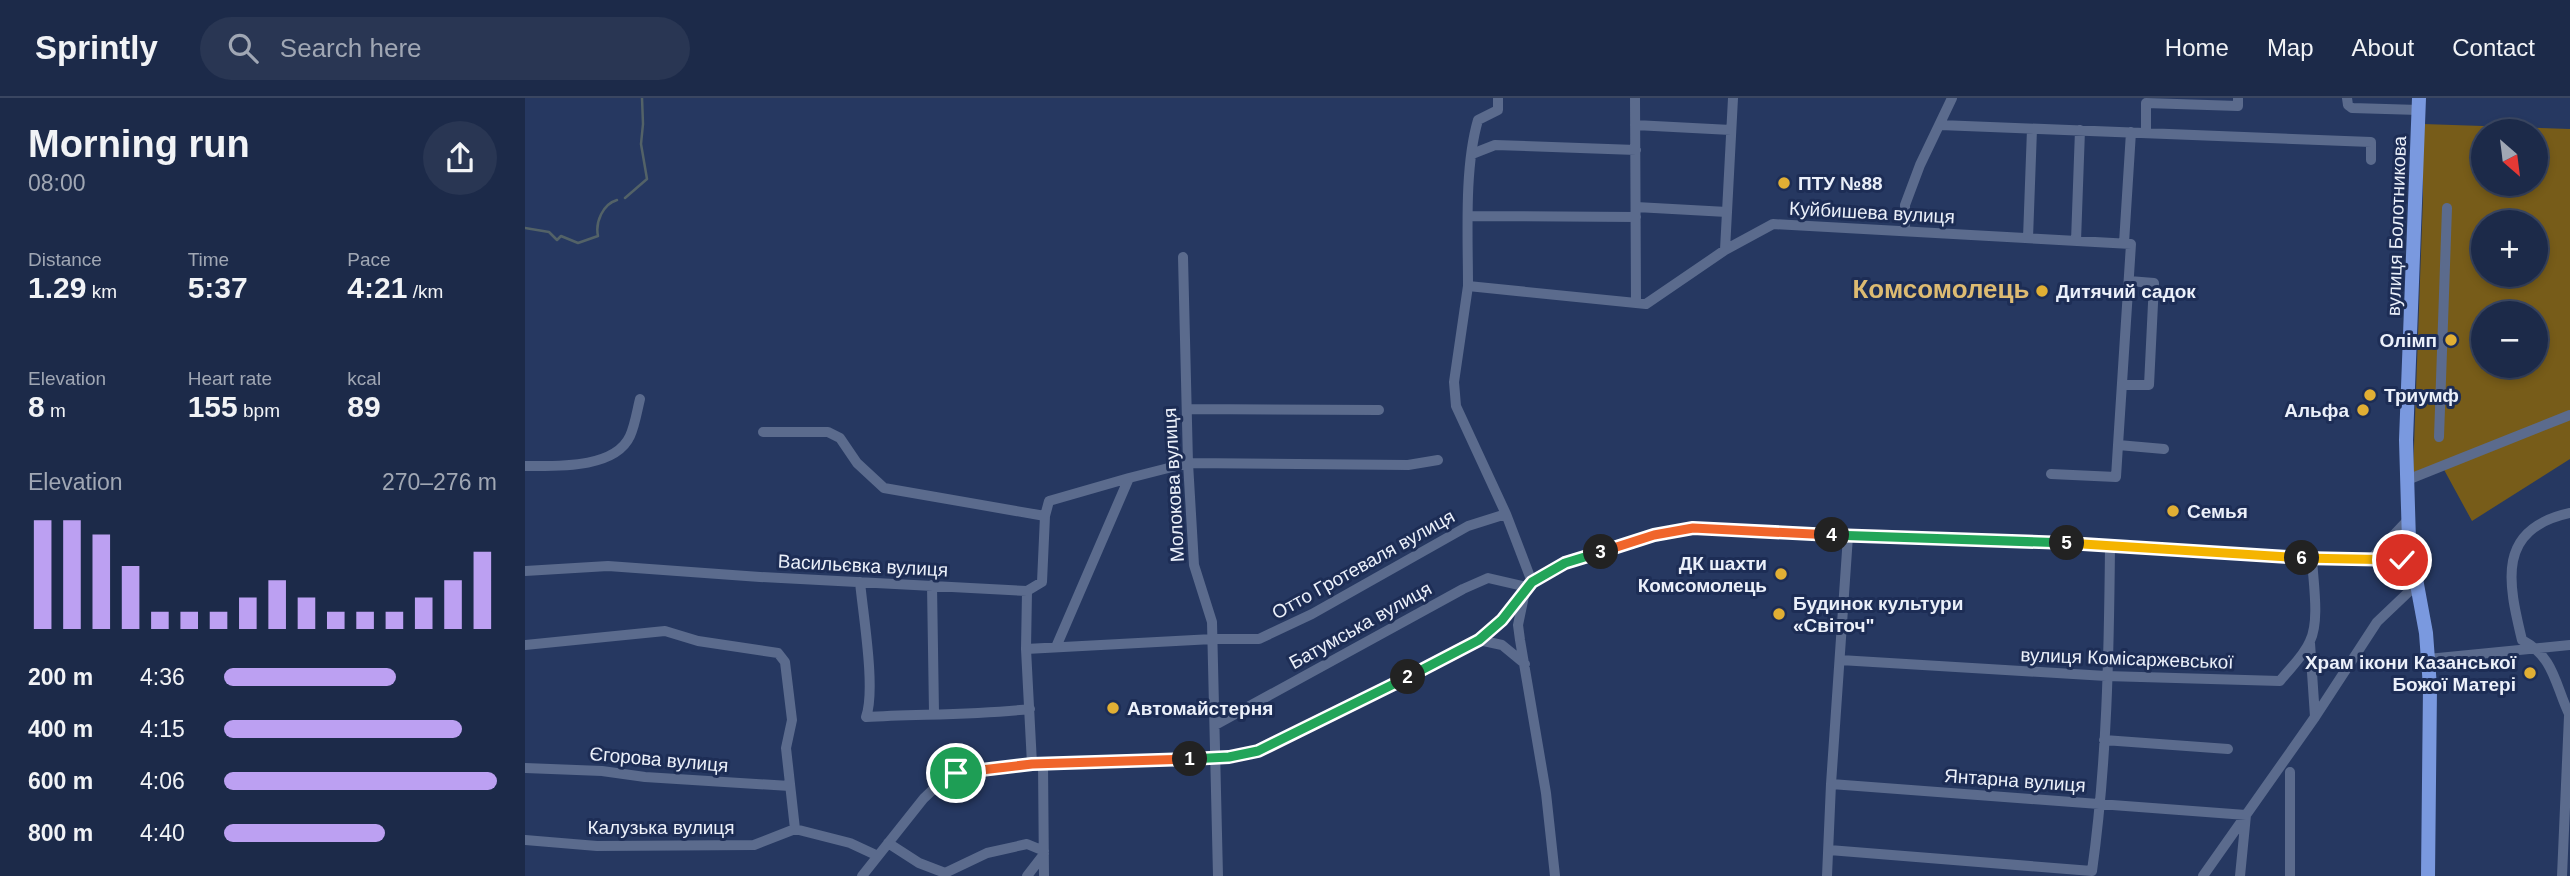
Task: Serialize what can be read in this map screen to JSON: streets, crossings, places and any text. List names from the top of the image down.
{
  "streets": {
    "main road": ["вулиця Болотникова"],
    "street": [
      "Куйбишева вулиця",
      "Молокова вулиця",
      "Отто Гротеваля вулиця",
      "Васильєвка вулиця",
      "Батумська вулиця",
      "вулиця Комісаржевської",
      "Єгорова вулиця",
      "Янтарна вулиця",
      "Калузька вулиця"
    ]
  },
  "crossings": [
    ["Молокова вулиця", "Отто Гротеваля вулиця"],
    ["Молокова вулиця", "Батумська вулиця"]
  ],
  "districts": ["Комсомолець"],
  "places": [
    "ПТУ №88",
    "Дитячий садок",
    "Олімп",
    "Триумф",
    "Альфа",
    "Семья",
    "ДК шахти Комсомолець",
    "Будинок культури «Світоч\"",
    "Храм ікони Казанської Божої Матері",
    "Автомайстерня"
  ],
  "north": "bottom right",
  "page": {
    "header": "Sprintly",
    "search": "Search here",
    "nav": [
      "Home",
      "Map",
      "About",
      "Contact"
    ],
    "heading": ["Morning run", "08:00"],
    "map_buttons": ["+", "−"],
    "stats": [
      ["Distance", "1.29 km"],
      ["Time", "5:37"],
      ["Pace", "4:21 /km"],
      ["Elevation", "8 m"],
      ["Heart rate", "155 bpm"],
      ["kcal", "89"]
    ],
    "chart": ["Elevation", "270–276 m"],
    "pins": [
      "4",
      "5",
      "3",
      "6",
      "2",
      "1"
    ],
    "list": [
      {
        "name": "200 m",
        "note": "4:36"
      },
      {
        "name": "400 m",
        "note": "4:15"
      },
      {
        "name": "600 m",
        "note": "4:06"
      },
      {
        "name": "800 m",
        "note": "4:40"
      }
    ]
  }
}
